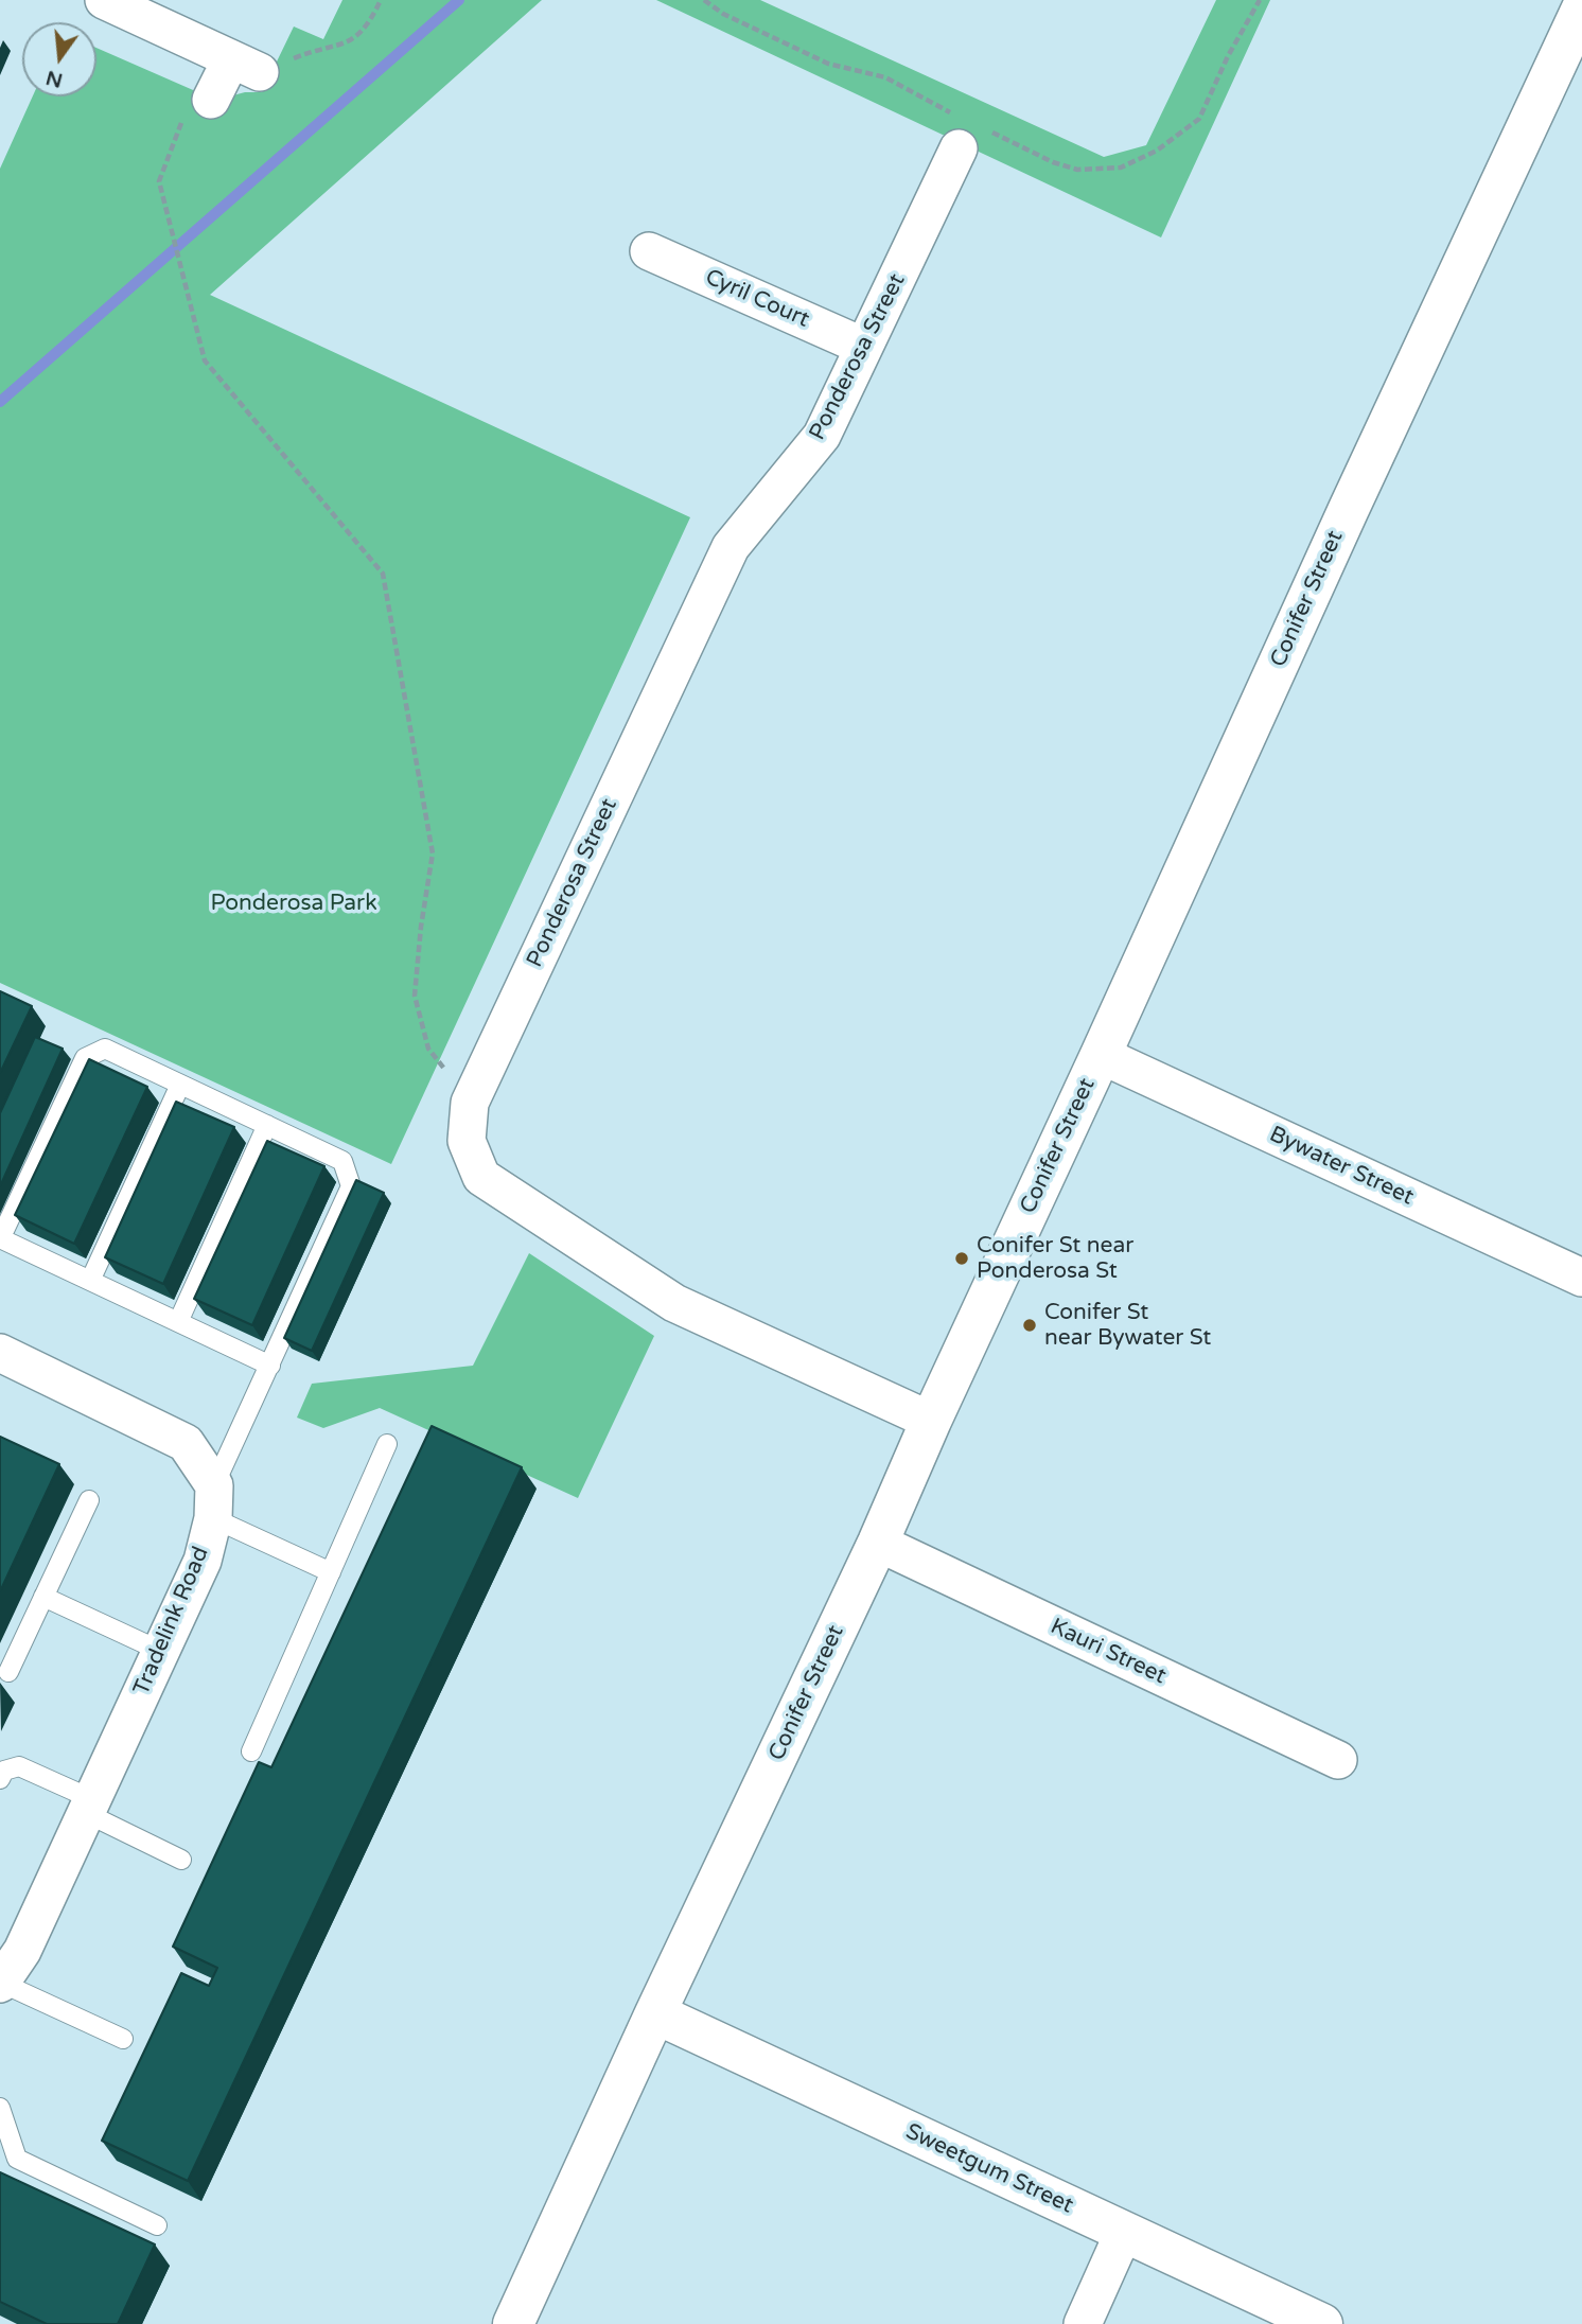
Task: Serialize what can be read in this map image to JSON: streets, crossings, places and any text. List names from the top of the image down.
{
  "streets": {
    "street": [
      "Cyril Court",
      "Ponderosa Street",
      "Conifer Street",
      "Bywater Street",
      "Tradelink Road",
      "Kauri Street",
      "Sweetgum Street"
    ]
  },
  "crossings": [
    ["Cyril Court", "Ponderosa Street"],
    ["Ponderosa Street", "Conifer Street"],
    ["Conifer Street", "Bywater Street"],
    ["Conifer Street", "Kauri Street"],
    ["Conifer Street", "Sweetgum Street"]
  ],
  "parks": ["Ponderosa Park"],
  "places": ["Conifer St near Ponderosa St", "Conifer St near Bywater St"],
  "north": "bottom"
}
